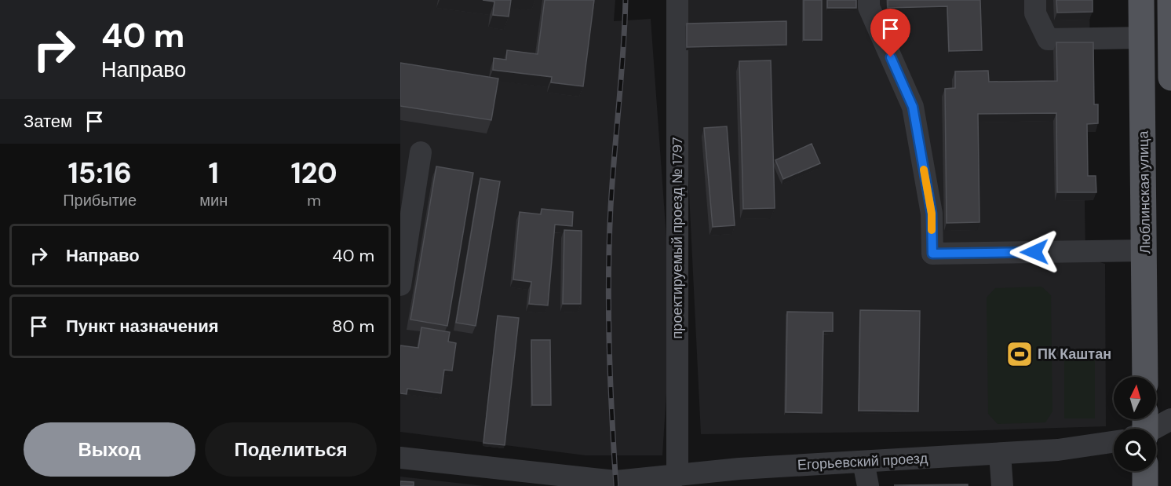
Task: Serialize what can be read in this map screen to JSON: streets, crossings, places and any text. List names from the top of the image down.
{
  "streets": {
    "main road": ["Люблинская улица"],
    "street": ["проектируемый проезд № 1797", "Егорьевский проезд"]
  },
  "crossings": [
    ["проектируемый проезд № 1797", "Егорьевский проезд"]
  ],
  "places": {
    "sports": ["ПК Каштан"]
  },
  "north": "top",
  "page": {
    "turn": ["40 m", "Направо"],
    "then": "Затем",
    "eta": [
      "15:16",
      "Прибытие",
      "1",
      "мин",
      "120",
      "m"
    ],
    "list": [
      {
        "name": "Направо",
        "value": "40 m"
      },
      {
        "name": "Пункт назначения",
        "value": "80 m"
      }
    ],
    "buttons": ["Выход", "Поделиться"]
  }
}
